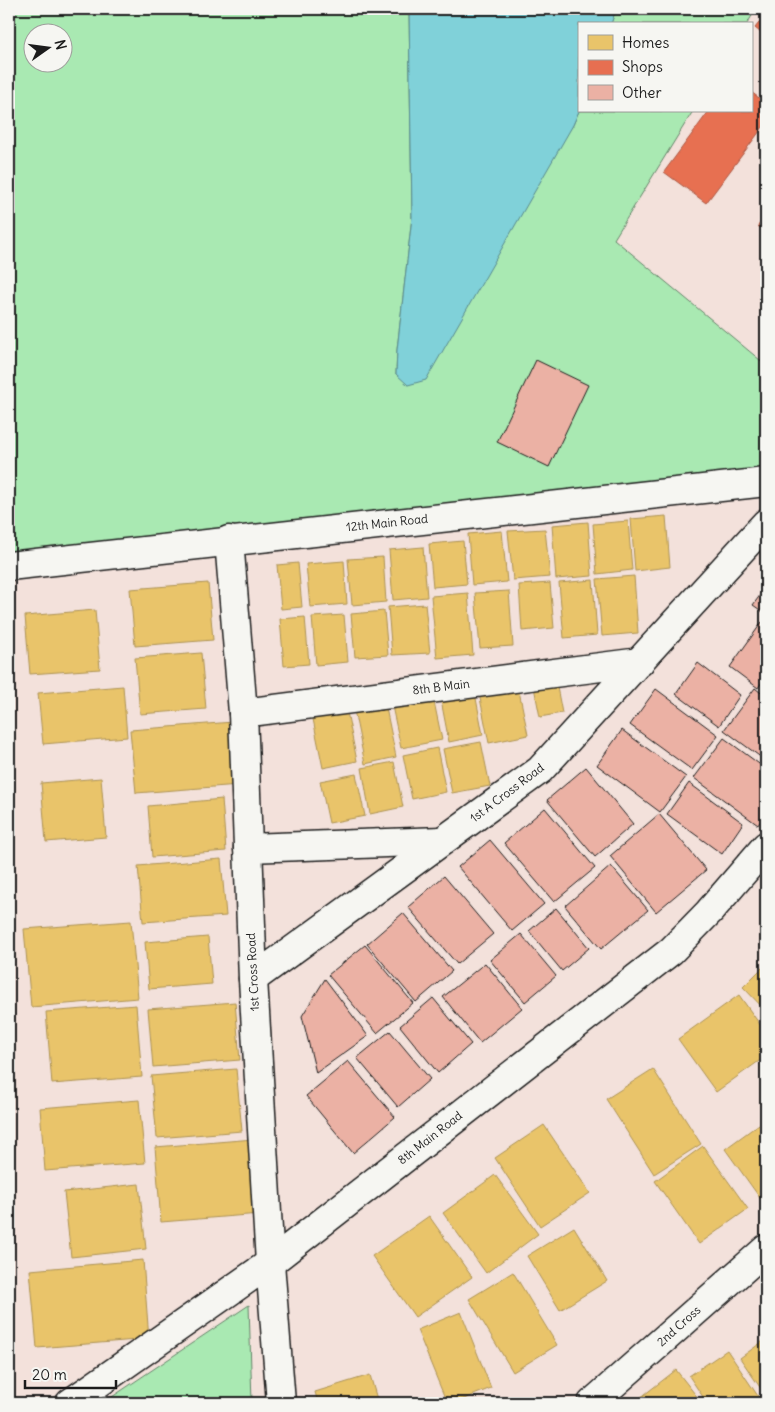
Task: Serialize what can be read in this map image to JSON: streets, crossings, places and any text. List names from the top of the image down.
{
  "streets": {
    "street": [
      "12th Main Road",
      "8th B Main",
      "1st A Cross Road",
      "1st Cross Road",
      "8th Main Road",
      "2nd Cross"
    ]
  },
  "crossings": [
    ["12th Main Road", "1st Cross Road"],
    ["8th B Main", "1st A Cross Road"],
    ["8th B Main", "1st Cross Road"],
    ["1st A Cross Road", "1st Cross Road"],
    ["1st Cross Road", "8th Main Road"]
  ],
  "legend": ["Homes", "Shops", "Other"],
  "scale_bar": "20 m",
  "north": "right"
}
